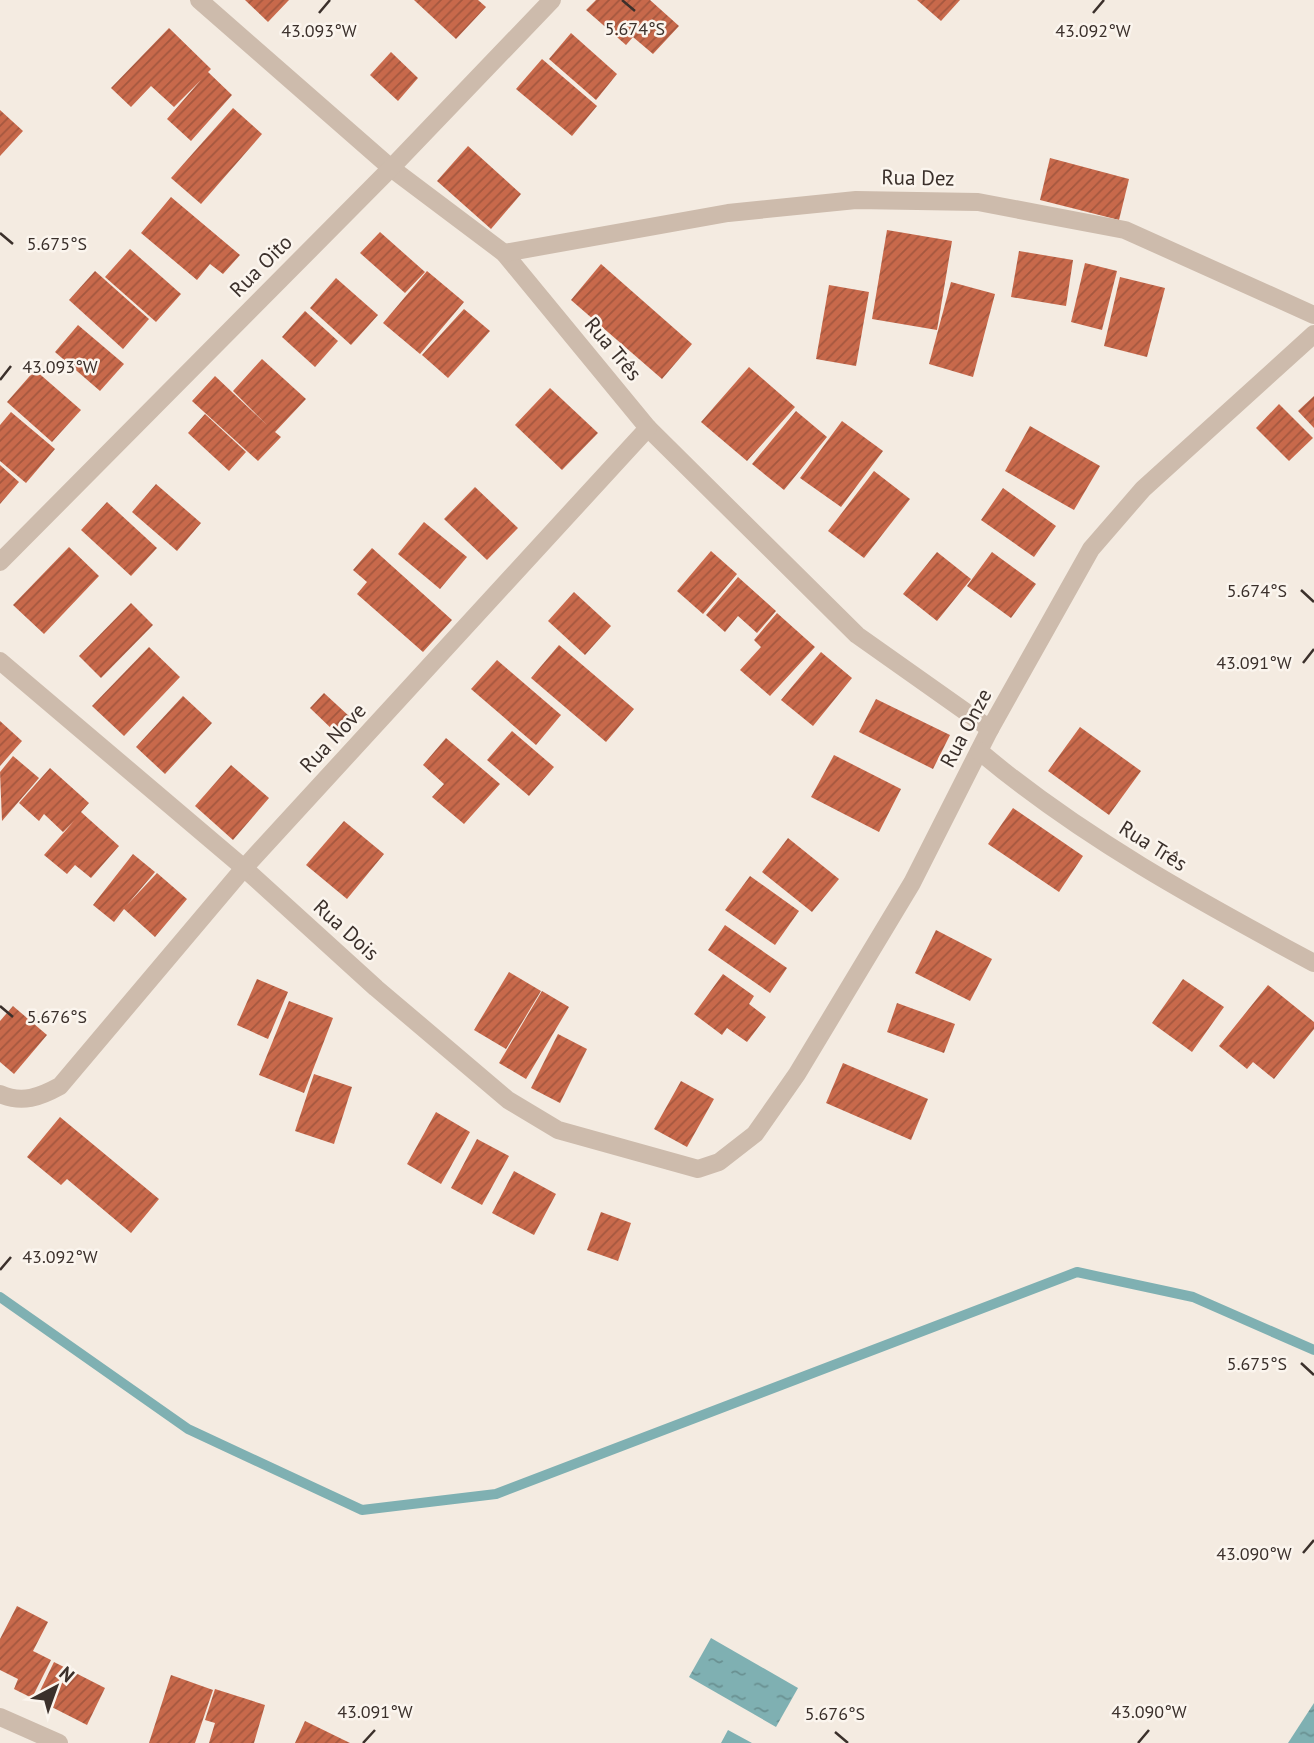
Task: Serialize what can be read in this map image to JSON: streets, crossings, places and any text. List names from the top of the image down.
{
  "streets": {
    "street": [
      "Rua Dez",
      "Rua Oito",
      "Rua Três",
      "Rua Onze",
      "Rua Nove",
      "Rua Dois"
    ]
  },
  "crossings": [
    ["Rua Dez", "Rua Três"],
    ["Rua Oito", "Rua Três"],
    ["Rua Três", "Rua Onze"],
    ["Rua Três", "Rua Nove"],
    ["Rua Onze", "Rua Dois"],
    ["Rua Nove", "Rua Dois"]
  ],
  "north": "top right",
  "coordinates": [
    "5.674°S",
    "43.093°W",
    "43.092°W",
    "5.675°S",
    "43.091°W",
    "5.676°S",
    "43.090°W"
  ]
}
